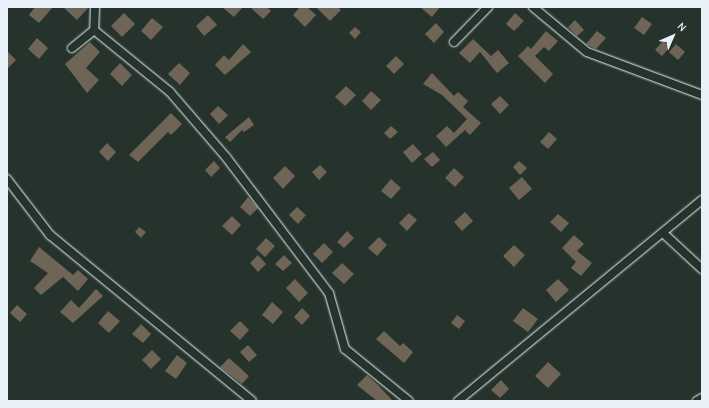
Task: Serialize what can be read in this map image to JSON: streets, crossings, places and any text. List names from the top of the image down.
{
  "north": "top right"
}
